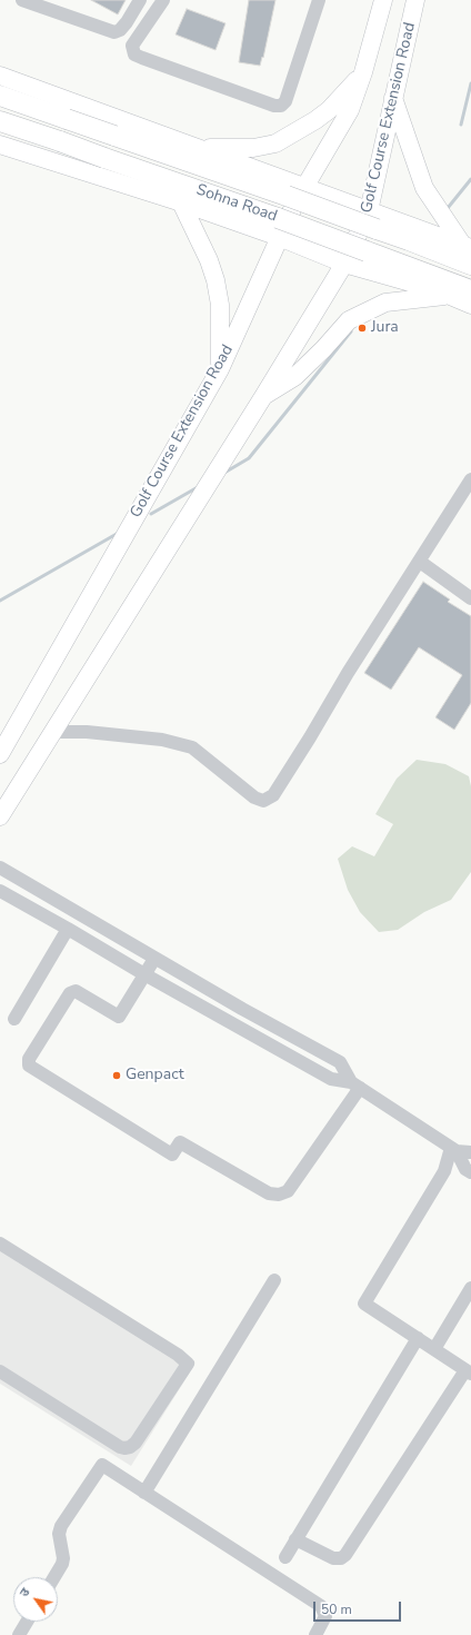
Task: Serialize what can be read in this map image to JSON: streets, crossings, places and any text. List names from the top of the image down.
{
  "streets": {
    "highway": ["Sohna Road"],
    "main road": ["Golf Course Extension Road"]
  },
  "crossings": [
    ["Golf Course Extension Road", "Sohna Road"]
  ],
  "places": ["Jura", "Genpact"],
  "scale_bar": "50 m",
  "north": "top left"
}
